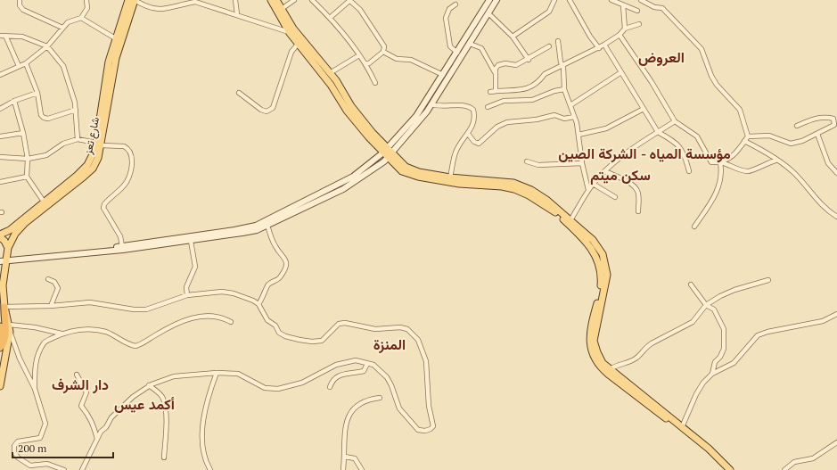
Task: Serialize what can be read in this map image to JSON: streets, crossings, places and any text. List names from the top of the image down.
{
  "streets": {
    "main road": ["شارع تعز"]
  },
  "districts": [
    "العروض",
    "مؤسسة المياه - الشركة الصين",
    "سكن ميتم",
    "المنزة",
    "دار الشرف",
    "أكمد عيس"
  ],
  "scale_bar": "200 m"
}
